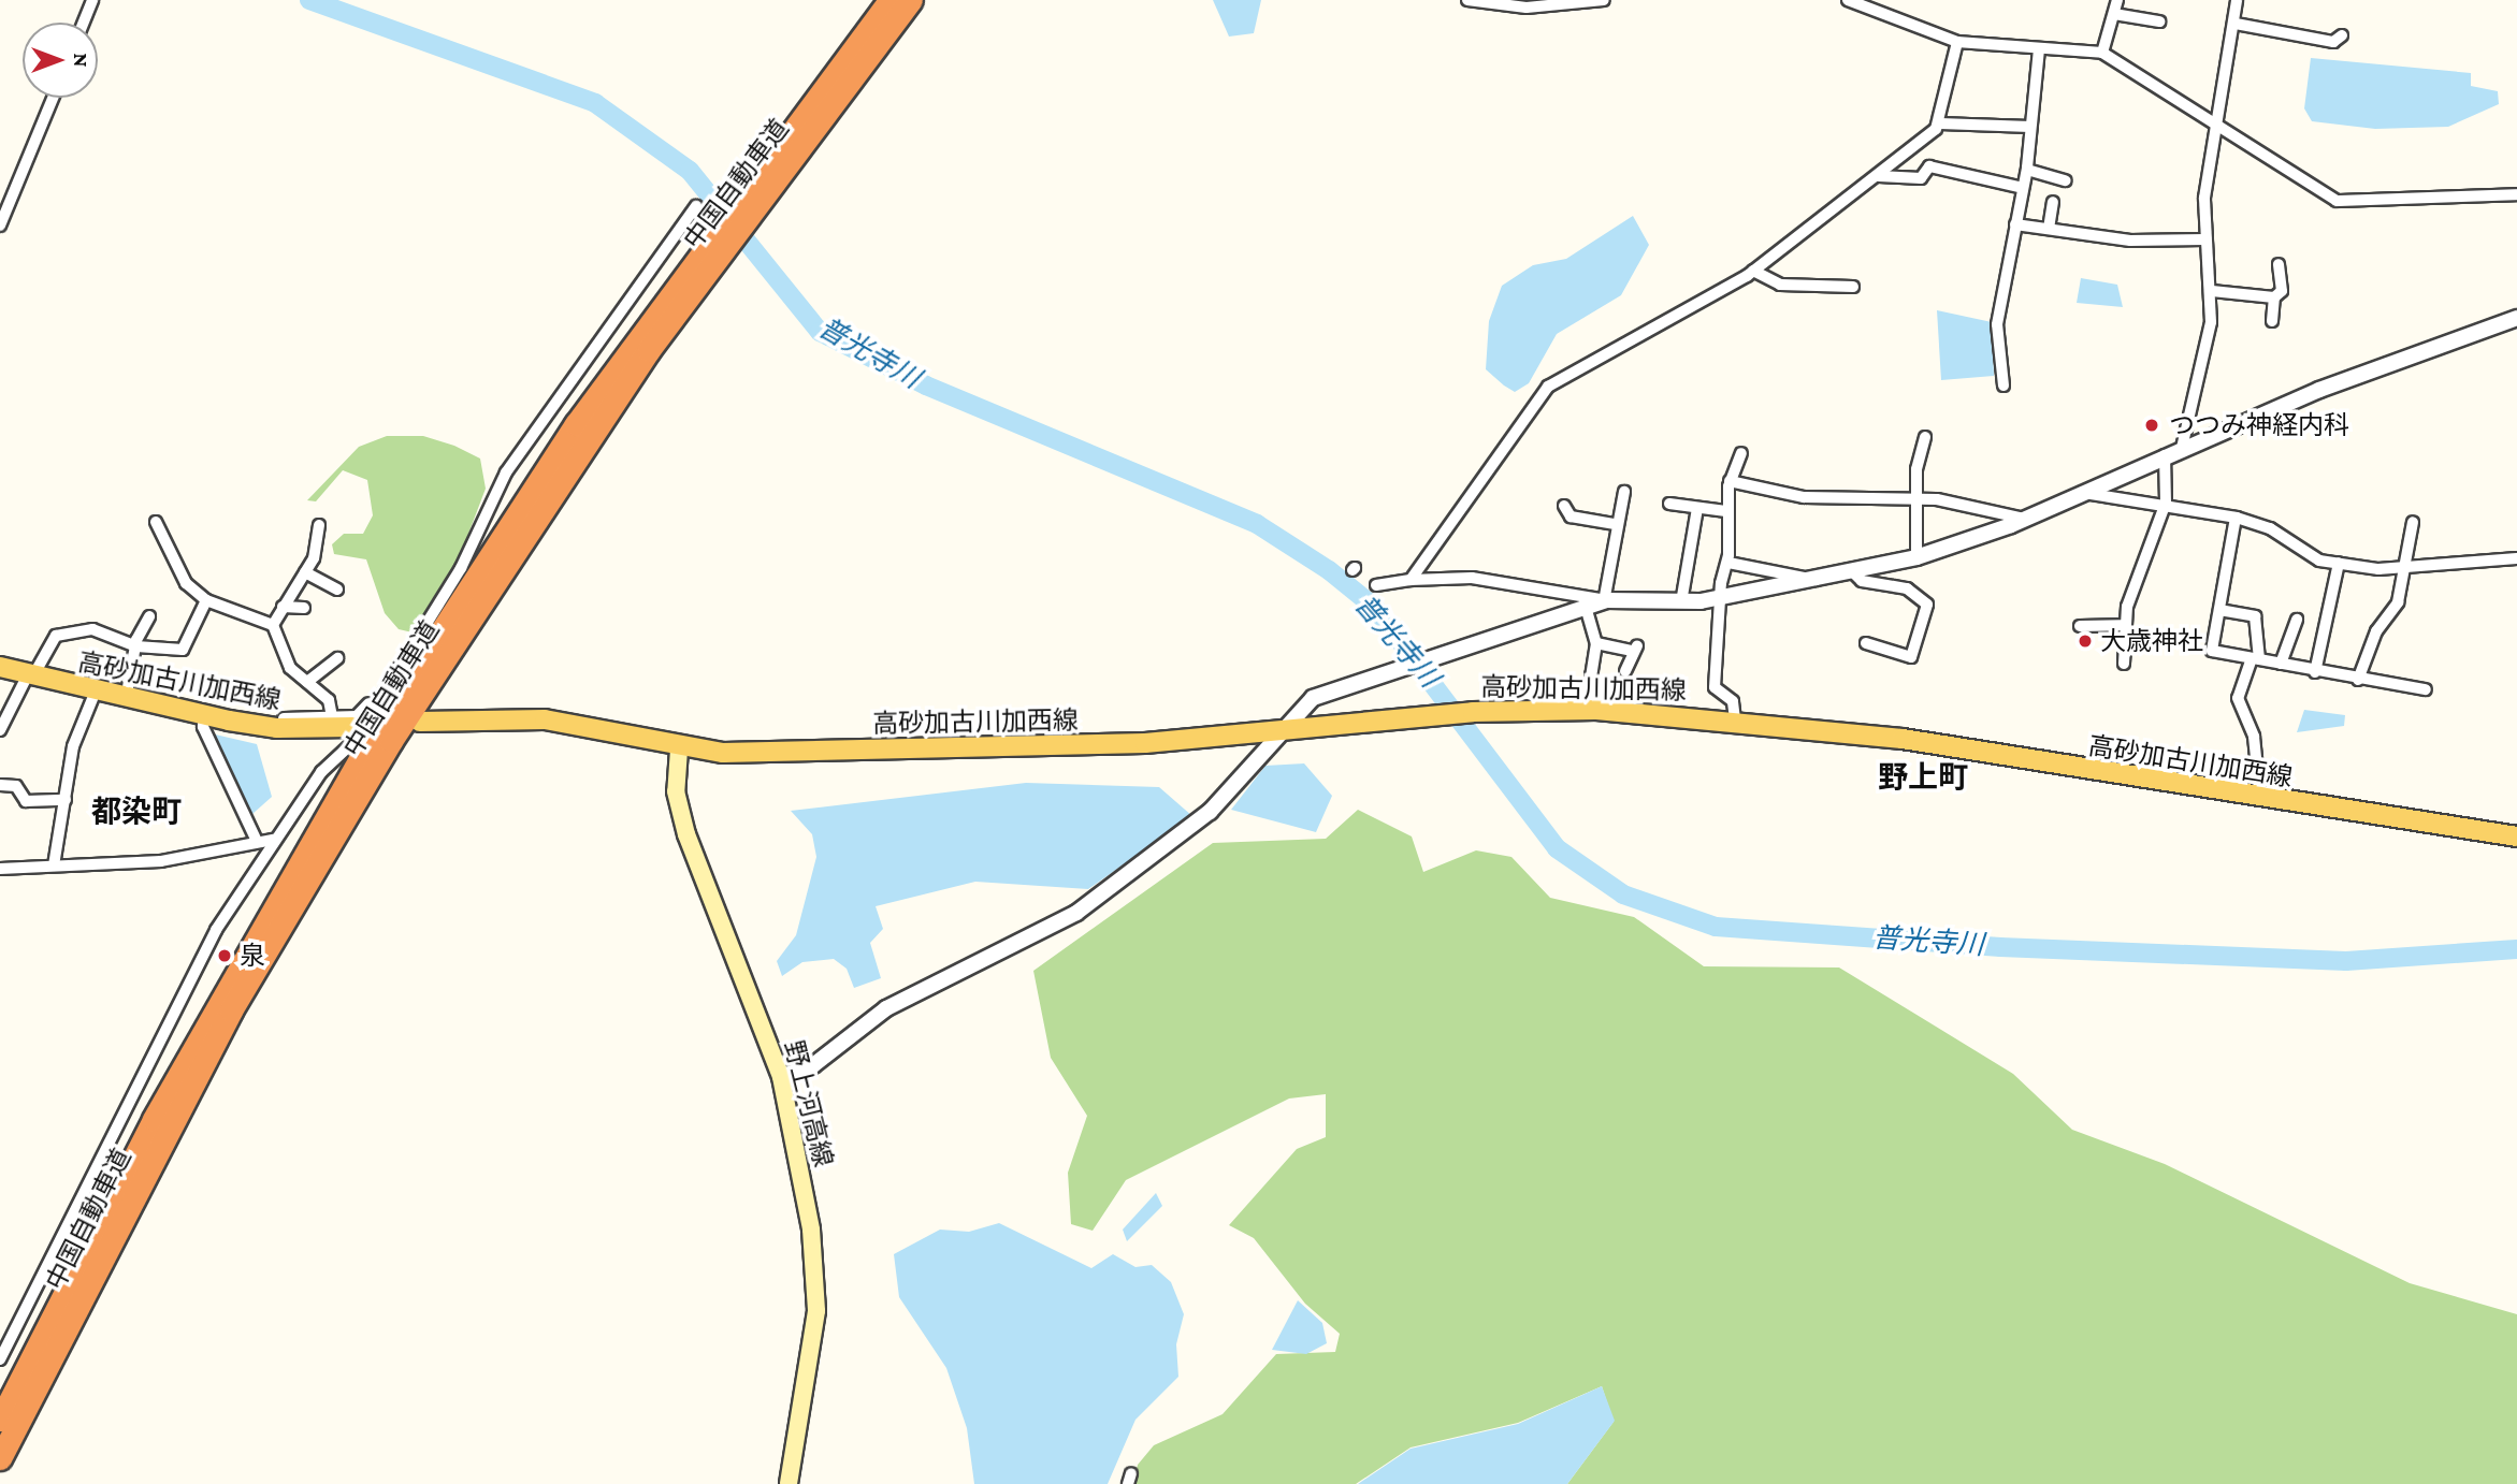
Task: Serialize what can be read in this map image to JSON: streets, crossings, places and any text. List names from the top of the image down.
{
  "streets": {
    "highway": ["中国自動車道"],
    "main road": ["高砂加古川加西線", "野上河高線"]
  },
  "crossings": [
    ["高砂加古川加西線", "野上河高線"]
  ],
  "districts": ["野上町", "都染町"],
  "water": ["普光寺川"],
  "places": ["つつみ神経内科", "大歳神社", "泉"],
  "north": "right"
}
